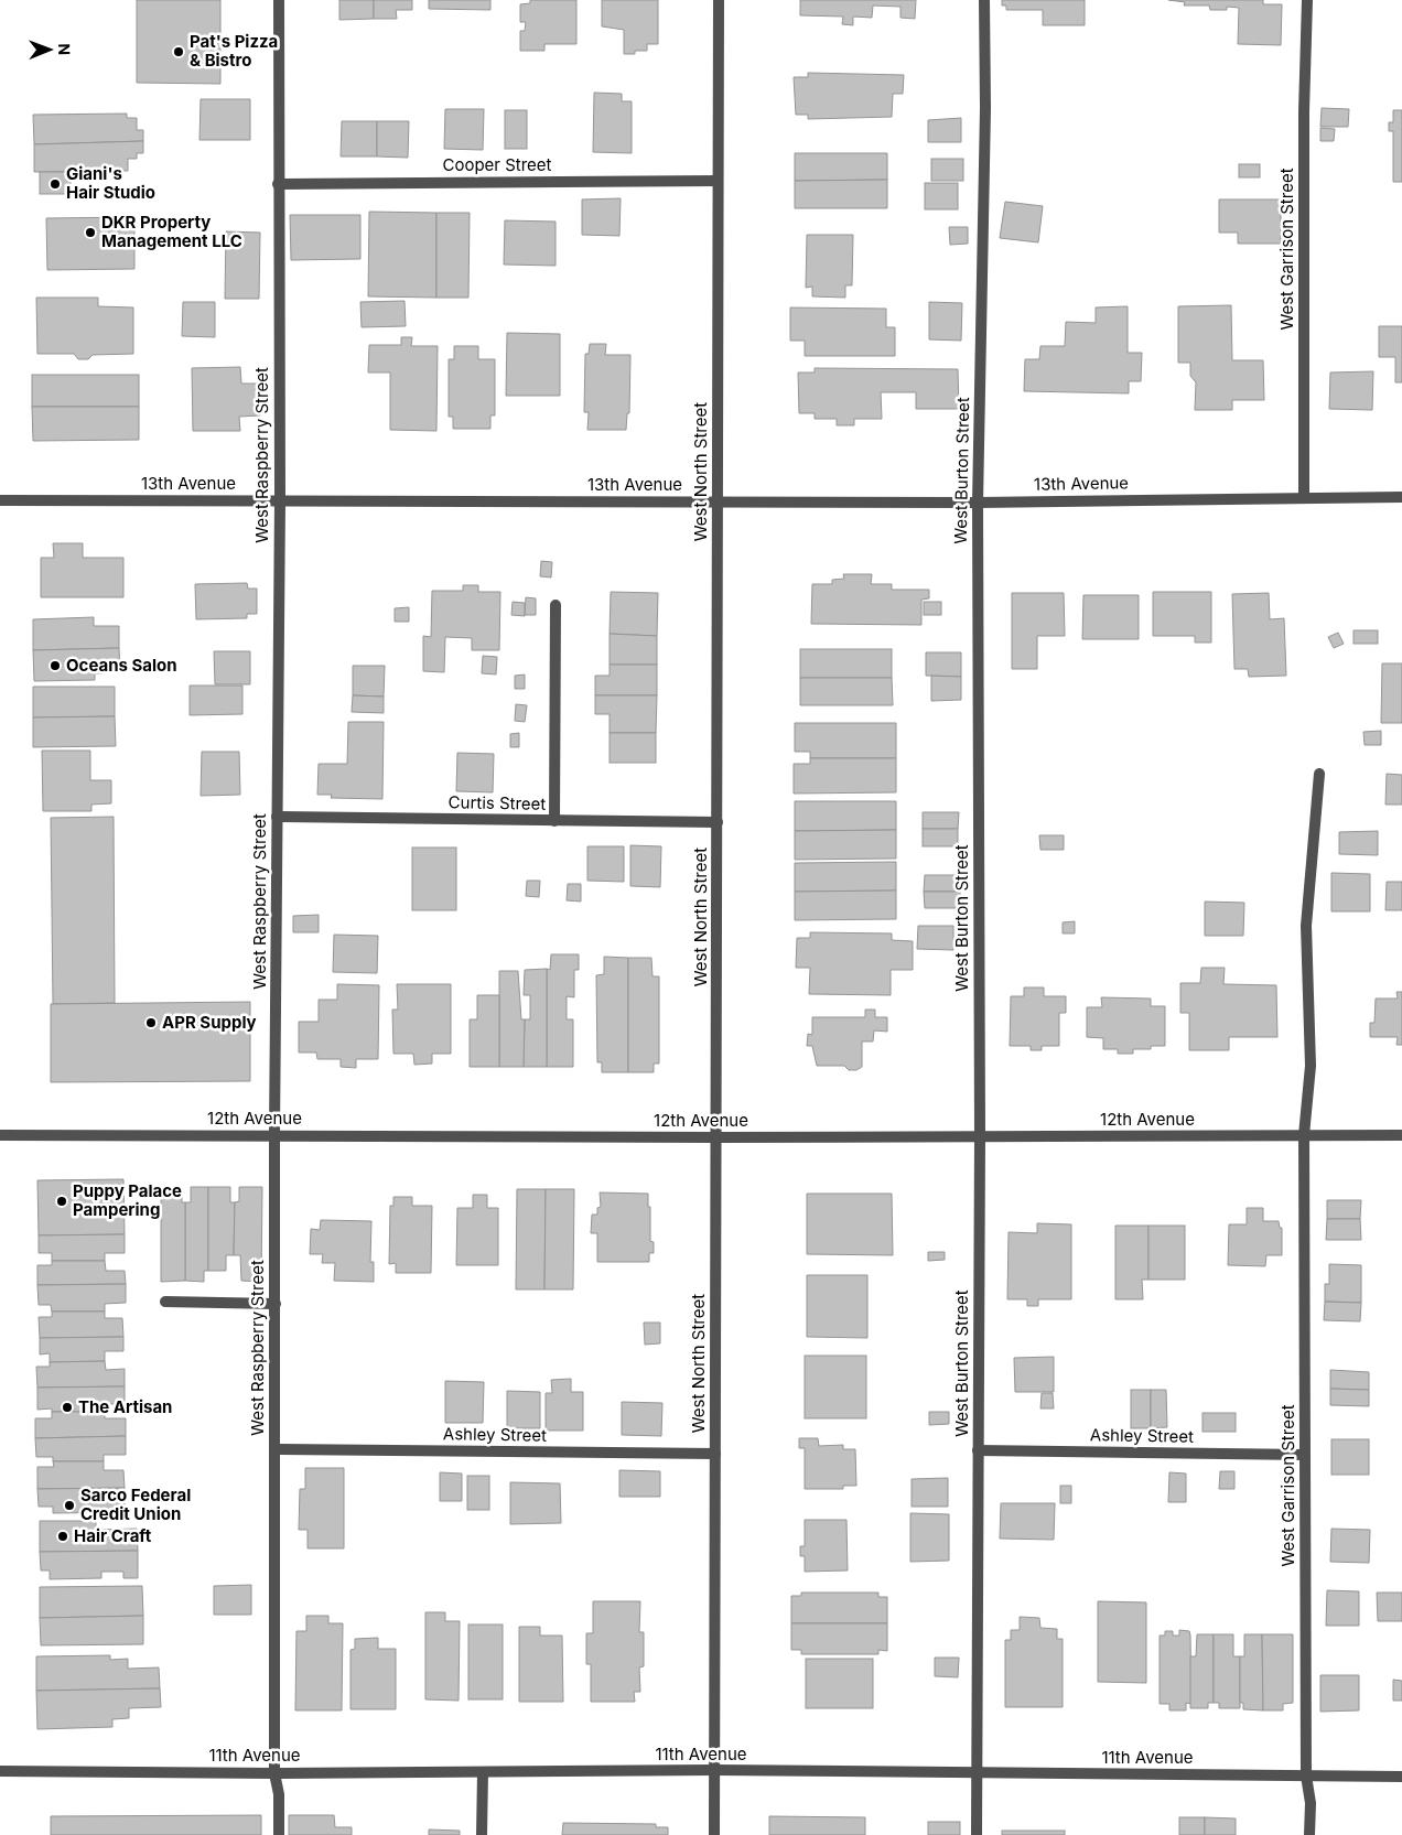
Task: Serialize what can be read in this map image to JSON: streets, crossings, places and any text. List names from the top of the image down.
{
  "streets": {
    "street": [
      "Cooper Street",
      "West Garrison Street",
      "West Raspberry Street",
      "West Burton Street",
      "West North Street",
      "13th Avenue",
      "Curtis Street",
      "12th Avenue",
      "Ashley Street",
      "11th Avenue"
    ]
  },
  "crossings": [
    ["Cooper Street", "West Raspberry Street"],
    ["Cooper Street", "West North Street"],
    ["West Garrison Street", "13th Avenue"],
    ["West Garrison Street", "12th Avenue"],
    ["West Garrison Street", "Ashley Street"],
    ["West Garrison Street", "11th Avenue"],
    ["West Raspberry Street", "13th Avenue"],
    ["West Raspberry Street", "Curtis Street"],
    ["West Raspberry Street", "12th Avenue"],
    ["West Raspberry Street", "Ashley Street"],
    ["West Raspberry Street", "11th Avenue"],
    ["West Burton Street", "13th Avenue"],
    ["West Burton Street", "12th Avenue"],
    ["West Burton Street", "Ashley Street"],
    ["West Burton Street", "11th Avenue"],
    ["West North Street", "13th Avenue"],
    ["West North Street", "Curtis Street"],
    ["West North Street", "12th Avenue"],
    ["West North Street", "Ashley Street"],
    ["West North Street", "11th Avenue"]
  ],
  "places": [
    "Pat's Pizza & Bistro",
    "Giani's Hair Studio",
    "DKR Property Management LLC",
    "Oceans Salon",
    "APR Supply",
    "Puppy Palace Pampering",
    "The Artisan",
    "Sarco Federal Credit Union",
    "Hair Craft"
  ],
  "north": "right"
}
